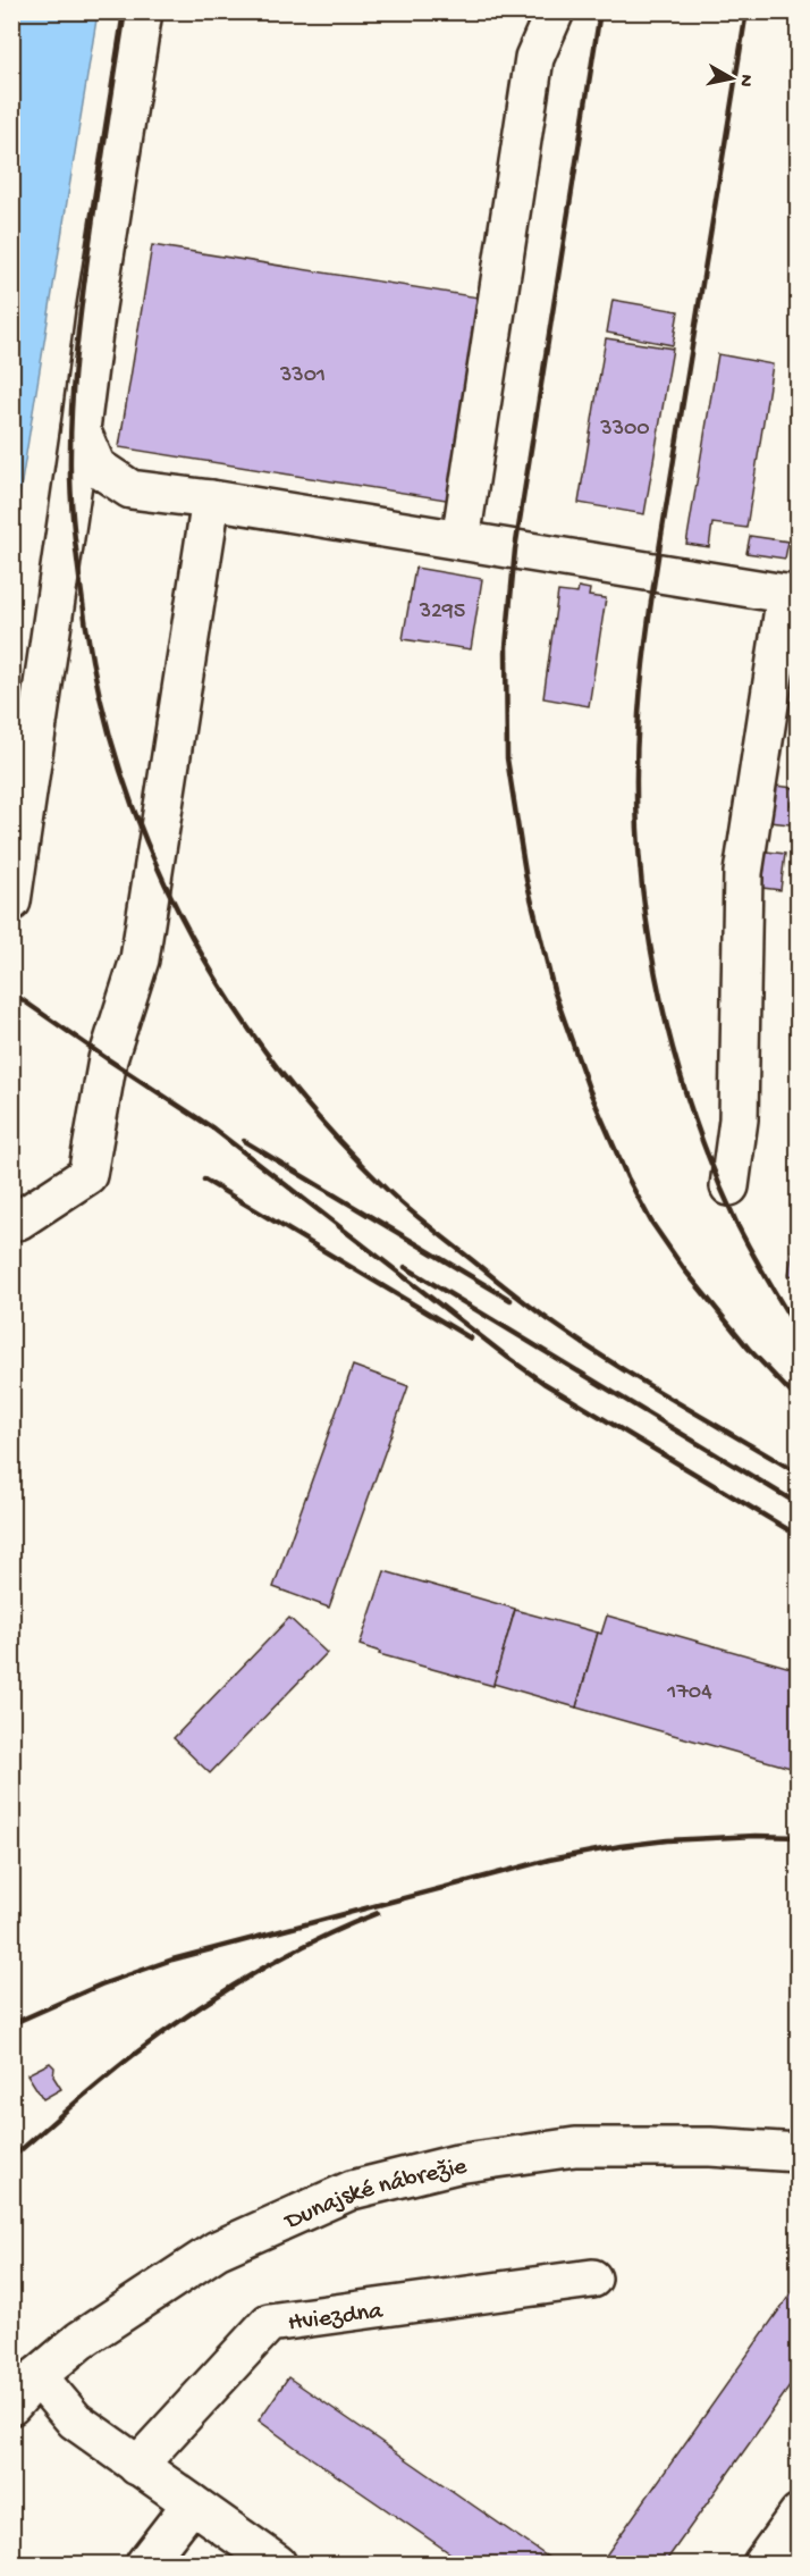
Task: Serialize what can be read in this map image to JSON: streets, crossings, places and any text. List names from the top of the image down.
{
  "streets": {
    "street": ["Dunajské nábrežie", "Hviezdna"]
  },
  "house_numbers": [
    "3301",
    "3300",
    "3295",
    "1704"
  ],
  "north": "right"
}
